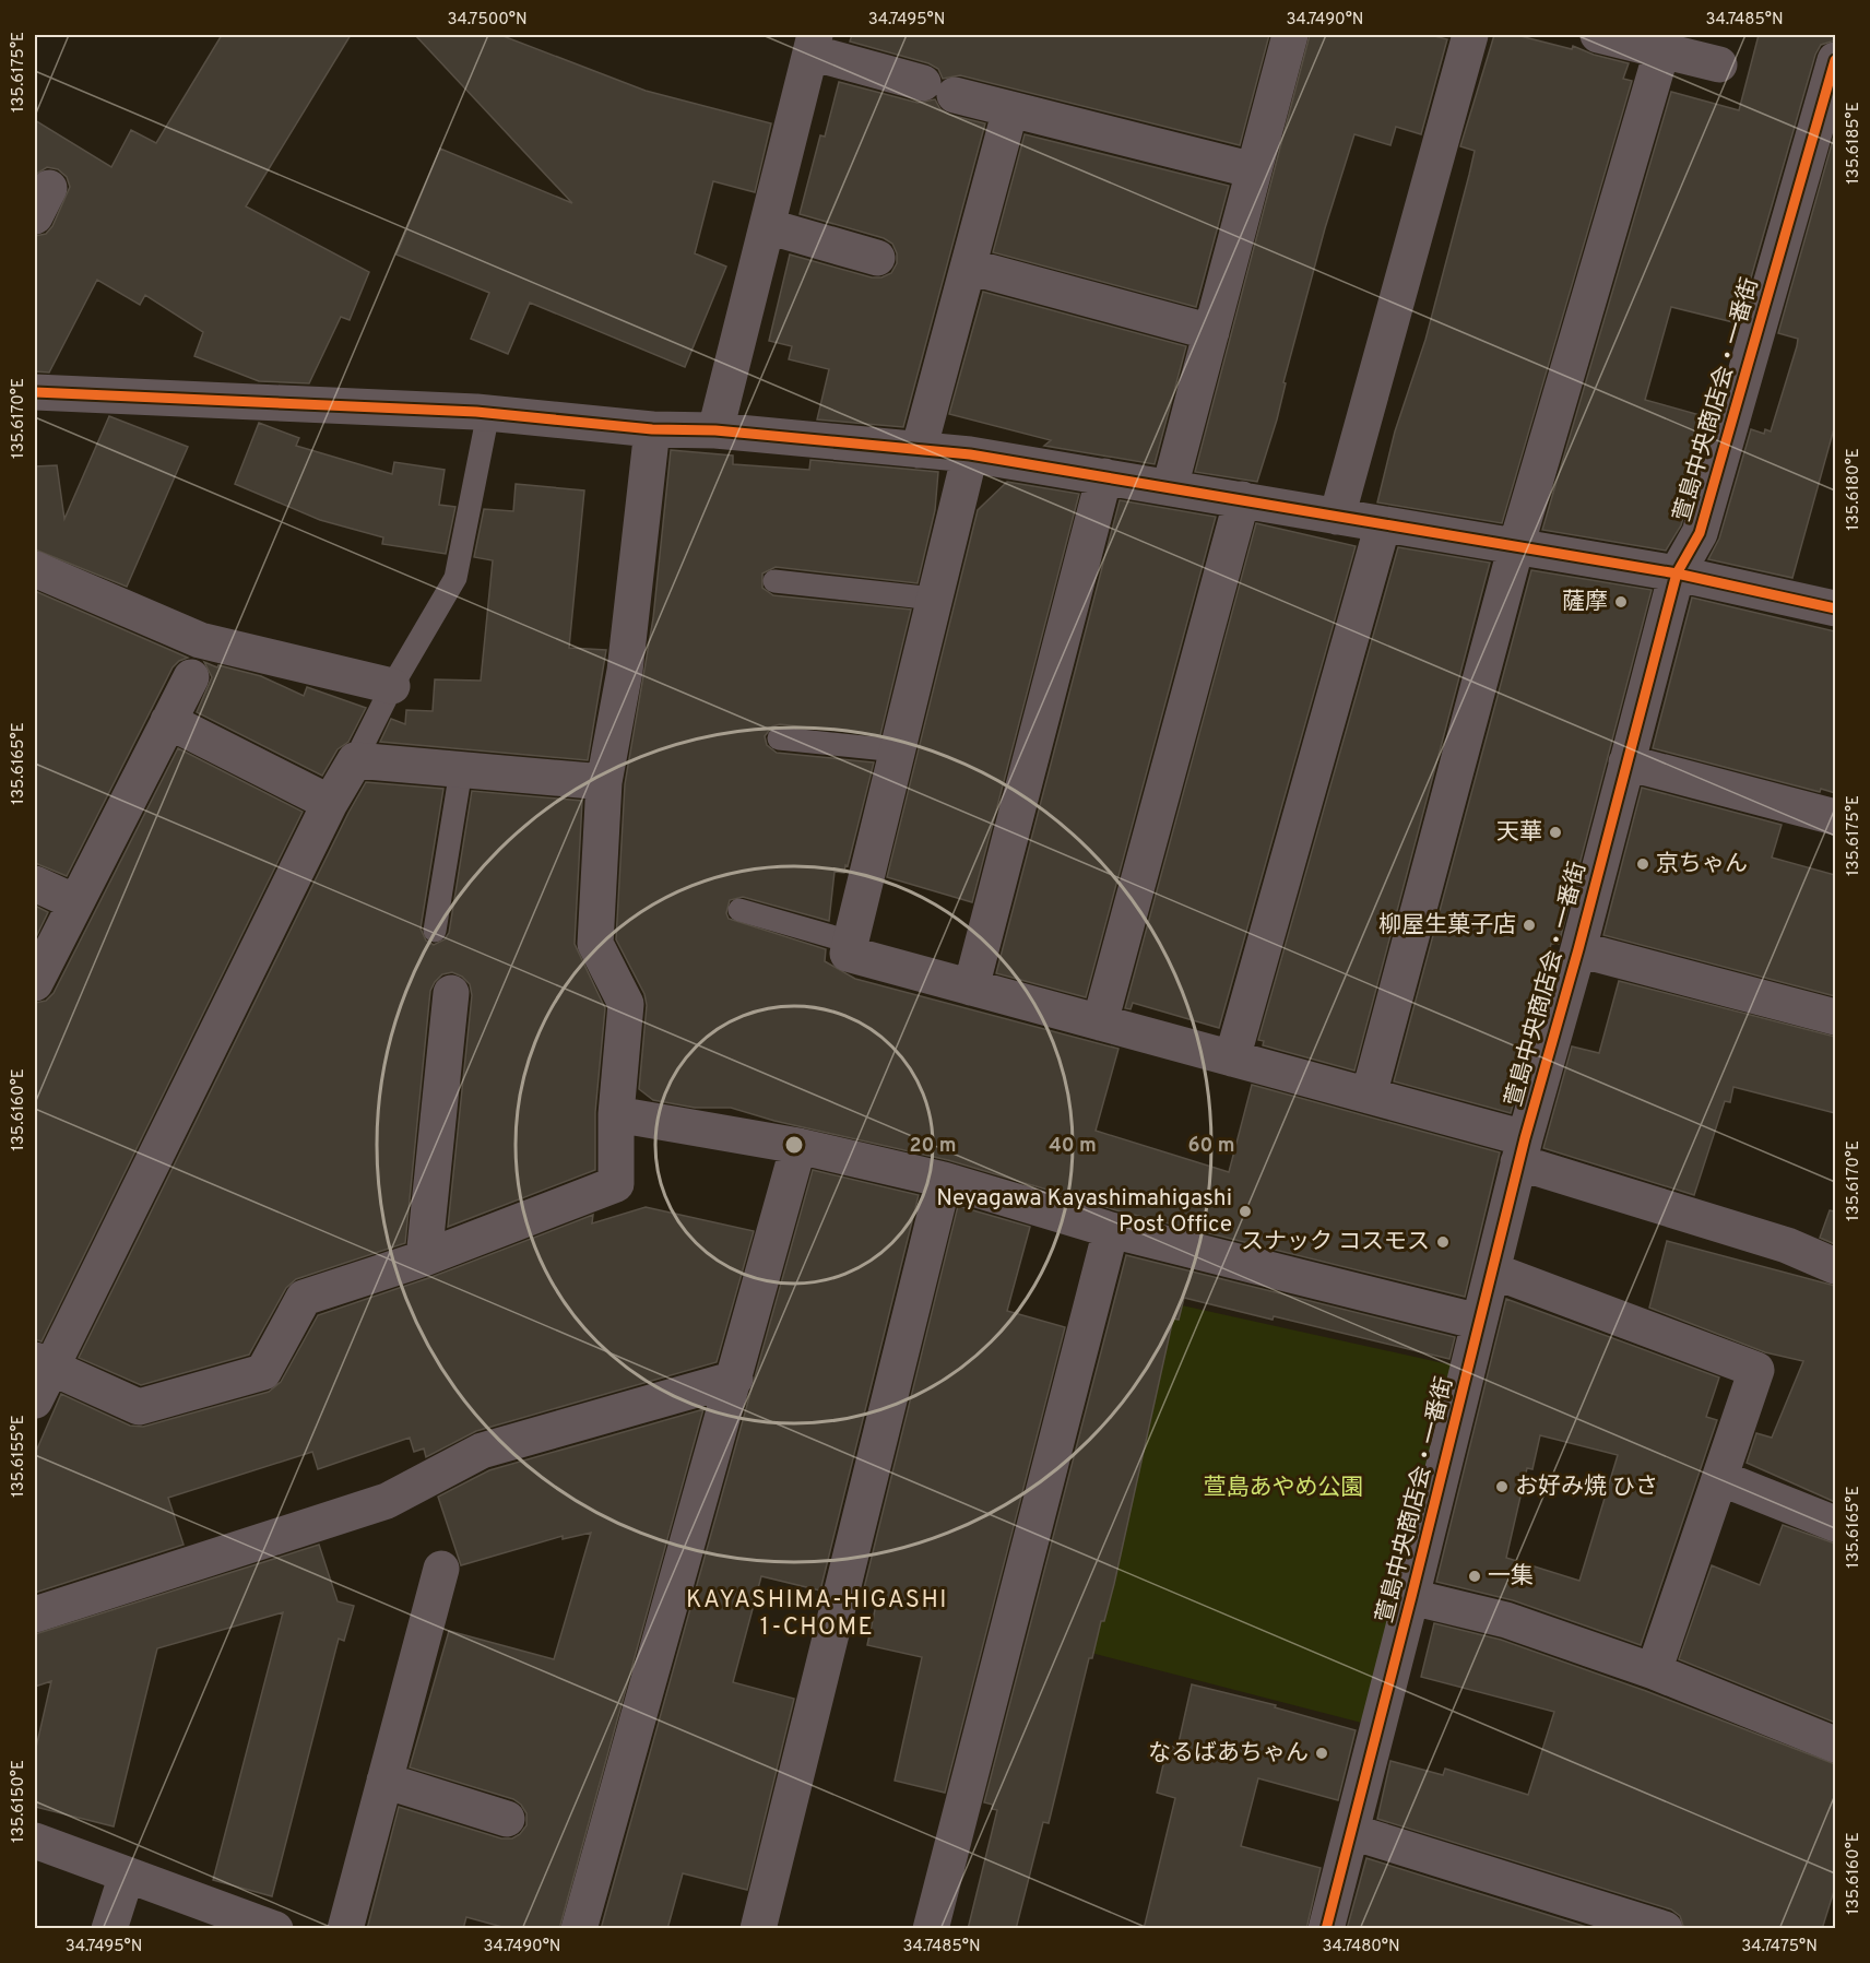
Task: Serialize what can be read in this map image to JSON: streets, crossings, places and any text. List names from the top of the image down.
{
  "streets": {
    "street": ["萱島中央商店会・一番街"]
  },
  "districts": ["KAYASHIMA-HIGASHI 1-CHOME"],
  "parks": ["萱島あやめ公園"],
  "places": [
    "薩摩",
    "天華",
    "京ちゃん",
    "柳屋生菓子店",
    "Neyagawa Kayashimahigashi Post Office",
    "スナック コスモス",
    "お好み焼 ひさ",
    "一集",
    "なるばあちゃん"
  ],
  "coordinates": [
    "34.7500°N",
    "34.7495°N",
    "34.7490°N",
    "34.7485°N",
    "135.6175°E",
    "135.6185°E",
    "135.6170°E",
    "135.6180°E",
    "135.6165°E",
    "135.6160°E",
    "135.6155°E",
    "135.6150°E",
    "34.7480°N",
    "34.7475°N"
  ],
  "rings": ["20 m", "40 m", "60 m"]
}
